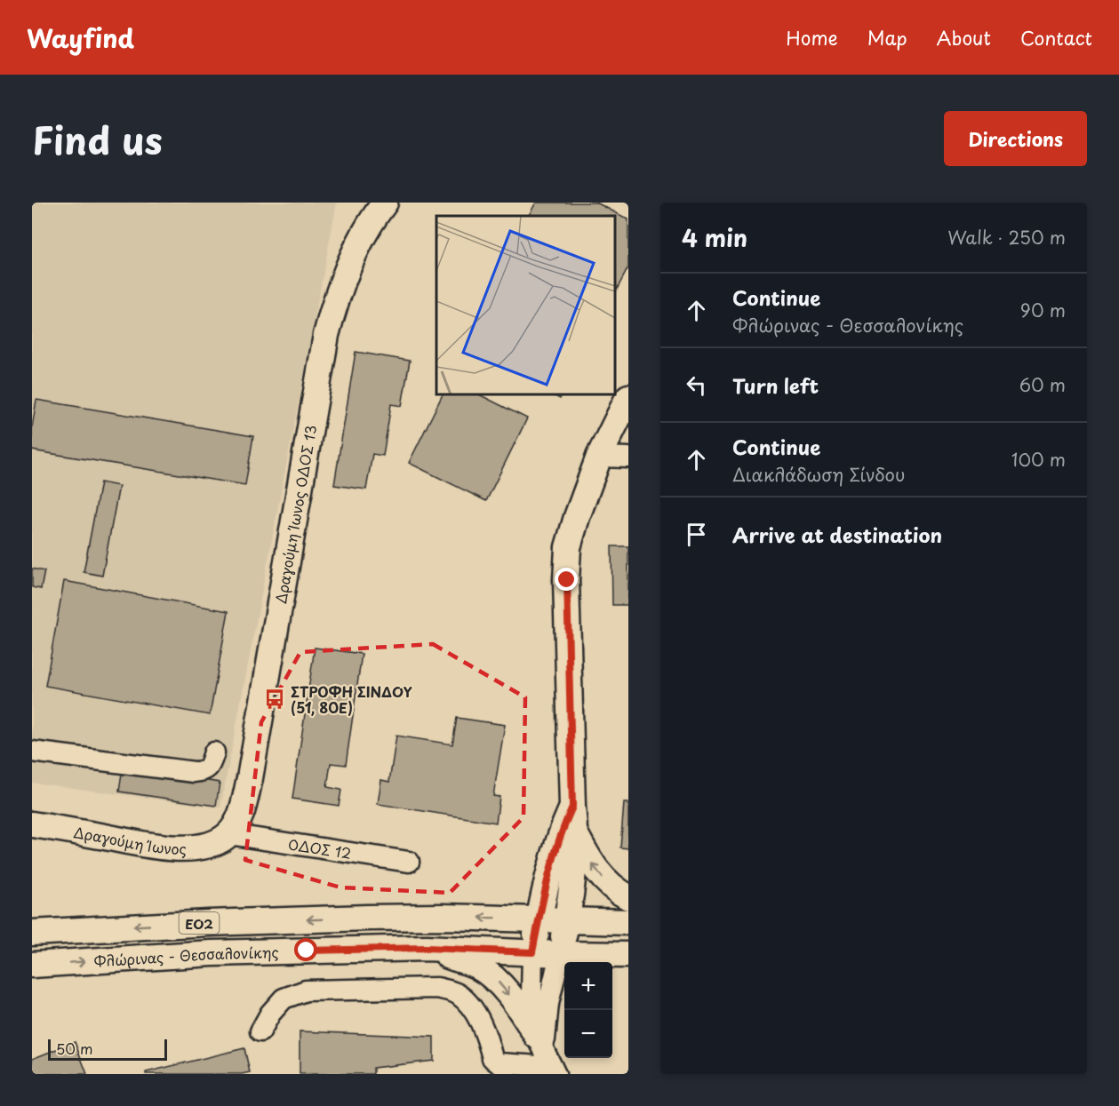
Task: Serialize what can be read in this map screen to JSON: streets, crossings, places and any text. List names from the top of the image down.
{
  "streets": {
    "main road": [
      "Δραγούμη Ίωνος ΟΔΟΣ 13",
      "Δραγούμη Ίωνος",
      "ΕΟ2",
      "Φλώρινας - Θεσσαλονίκης"
    ],
    "street": ["ΟΔΟΣ 12"]
  },
  "crossings": [
    ["Δραγούμη Ίωνος ΟΔΟΣ 13", "Δραγούμη Ίωνος"],
    ["Δραγούμη Ίωνος ΟΔΟΣ 13", "ΟΔΟΣ 12"],
    ["Δραγούμη Ίωνος", "ΟΔΟΣ 12"]
  ],
  "places": {
    "bus stop": ["ΣΤΡΟΦΗ ΣΙΝΔΟΥ (51, 80Ε)"]
  },
  "scale_bar": "50 m",
  "page": {
    "header": "Wayfind",
    "nav": [
      "Home",
      "Map",
      "About",
      "Contact"
    ],
    "title": "Find us",
    "buttons": "Directions",
    "heading": ["4 min", "Walk · 250 m"],
    "list": [
      ["Continue", "Φλώρινας - Θεσσαλονίκης", "90 m"],
      ["Turn left", "60 m"],
      ["Continue", "Διακλάδωση Σίνδου", "100 m"],
      "Arrive at destination"
    ],
    "map_buttons": ["+", "−"],
    "scale": "50 m"
  }
}
